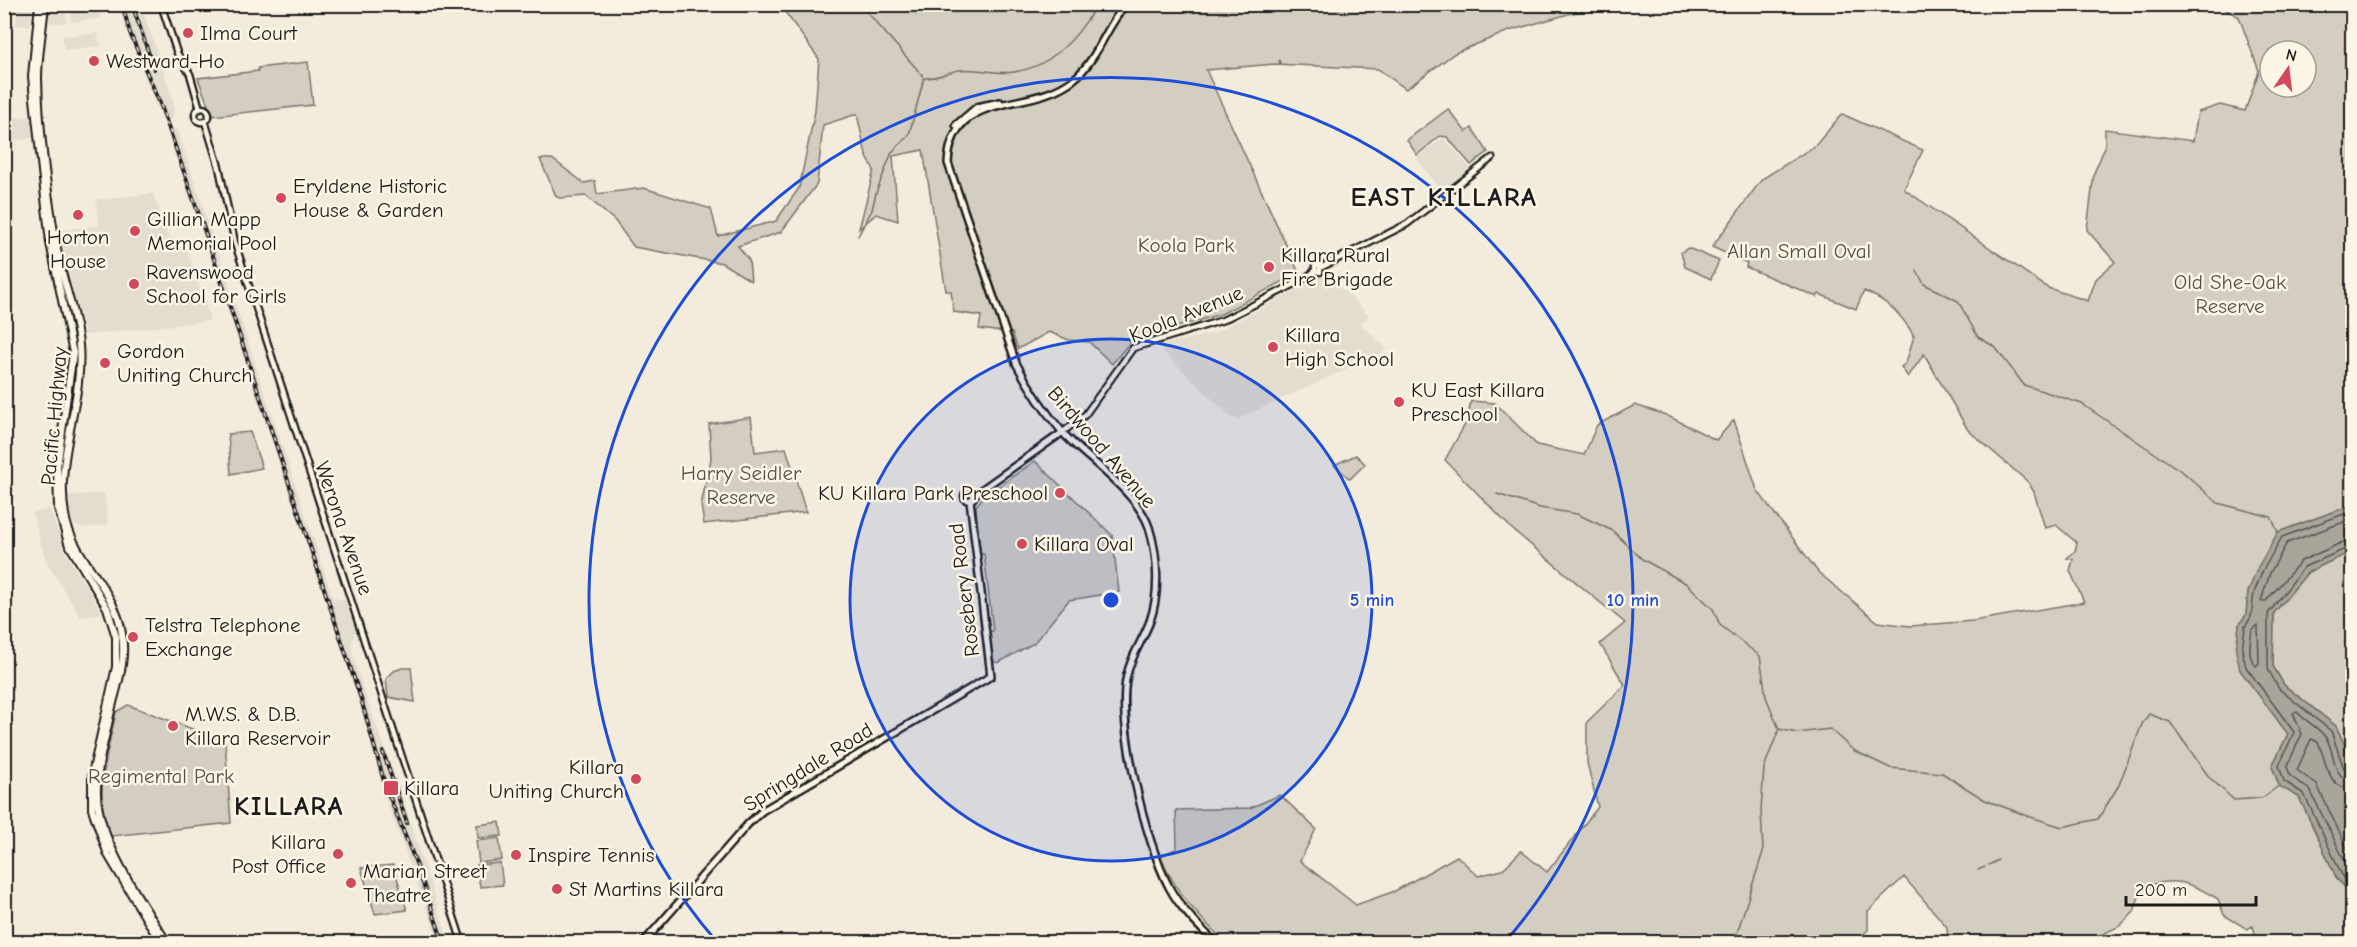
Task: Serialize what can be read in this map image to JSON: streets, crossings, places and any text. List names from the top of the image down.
{
  "streets": {
    "highway": ["Pacific Highway"],
    "main road": [
      "Koola Avenue",
      "Birdwood Avenue",
      "Rosebery Road",
      "Springdale Road"
    ],
    "street": ["Werona Avenue"]
  },
  "crossings": [
    ["Koola Avenue", "Birdwood Avenue"],
    ["Koola Avenue", "Rosebery Road"],
    ["Rosebery Road", "Springdale Road"]
  ],
  "districts": ["EAST KILLARA", "KILLARA"],
  "parks": [
    "Koola Park",
    "Allan Small Oval",
    "Old She-Oak Reserve",
    "Harry Seidler Reserve",
    "Regimental Park"
  ],
  "places": {
    "other": [
      "Ilma Court",
      "Westward-Ho",
      "Eryldene Historic House & Garden",
      "Horton House",
      "Gillian Mapp Memorial Pool",
      "Killara Rural Fire Brigade",
      "Ravenswood School for Girls",
      "Killara High School",
      "Gordon Uniting Church",
      "KU East Killara Preschool",
      "KU Killara Park Preschool",
      "Killara Oval",
      "Telstra Telephone Exchange",
      "M.W.S. & D.B. Killara Reservoir",
      "Killara Uniting Church",
      "Killara Post Office",
      "Inspire Tennis",
      "Marian Street Theatre",
      "St Martins Killara"
    ],
    "transit": ["Killara"]
  },
  "scale_bar": "200 m",
  "north": "top",
  "rings": ["5 min", "10 min"]
}
